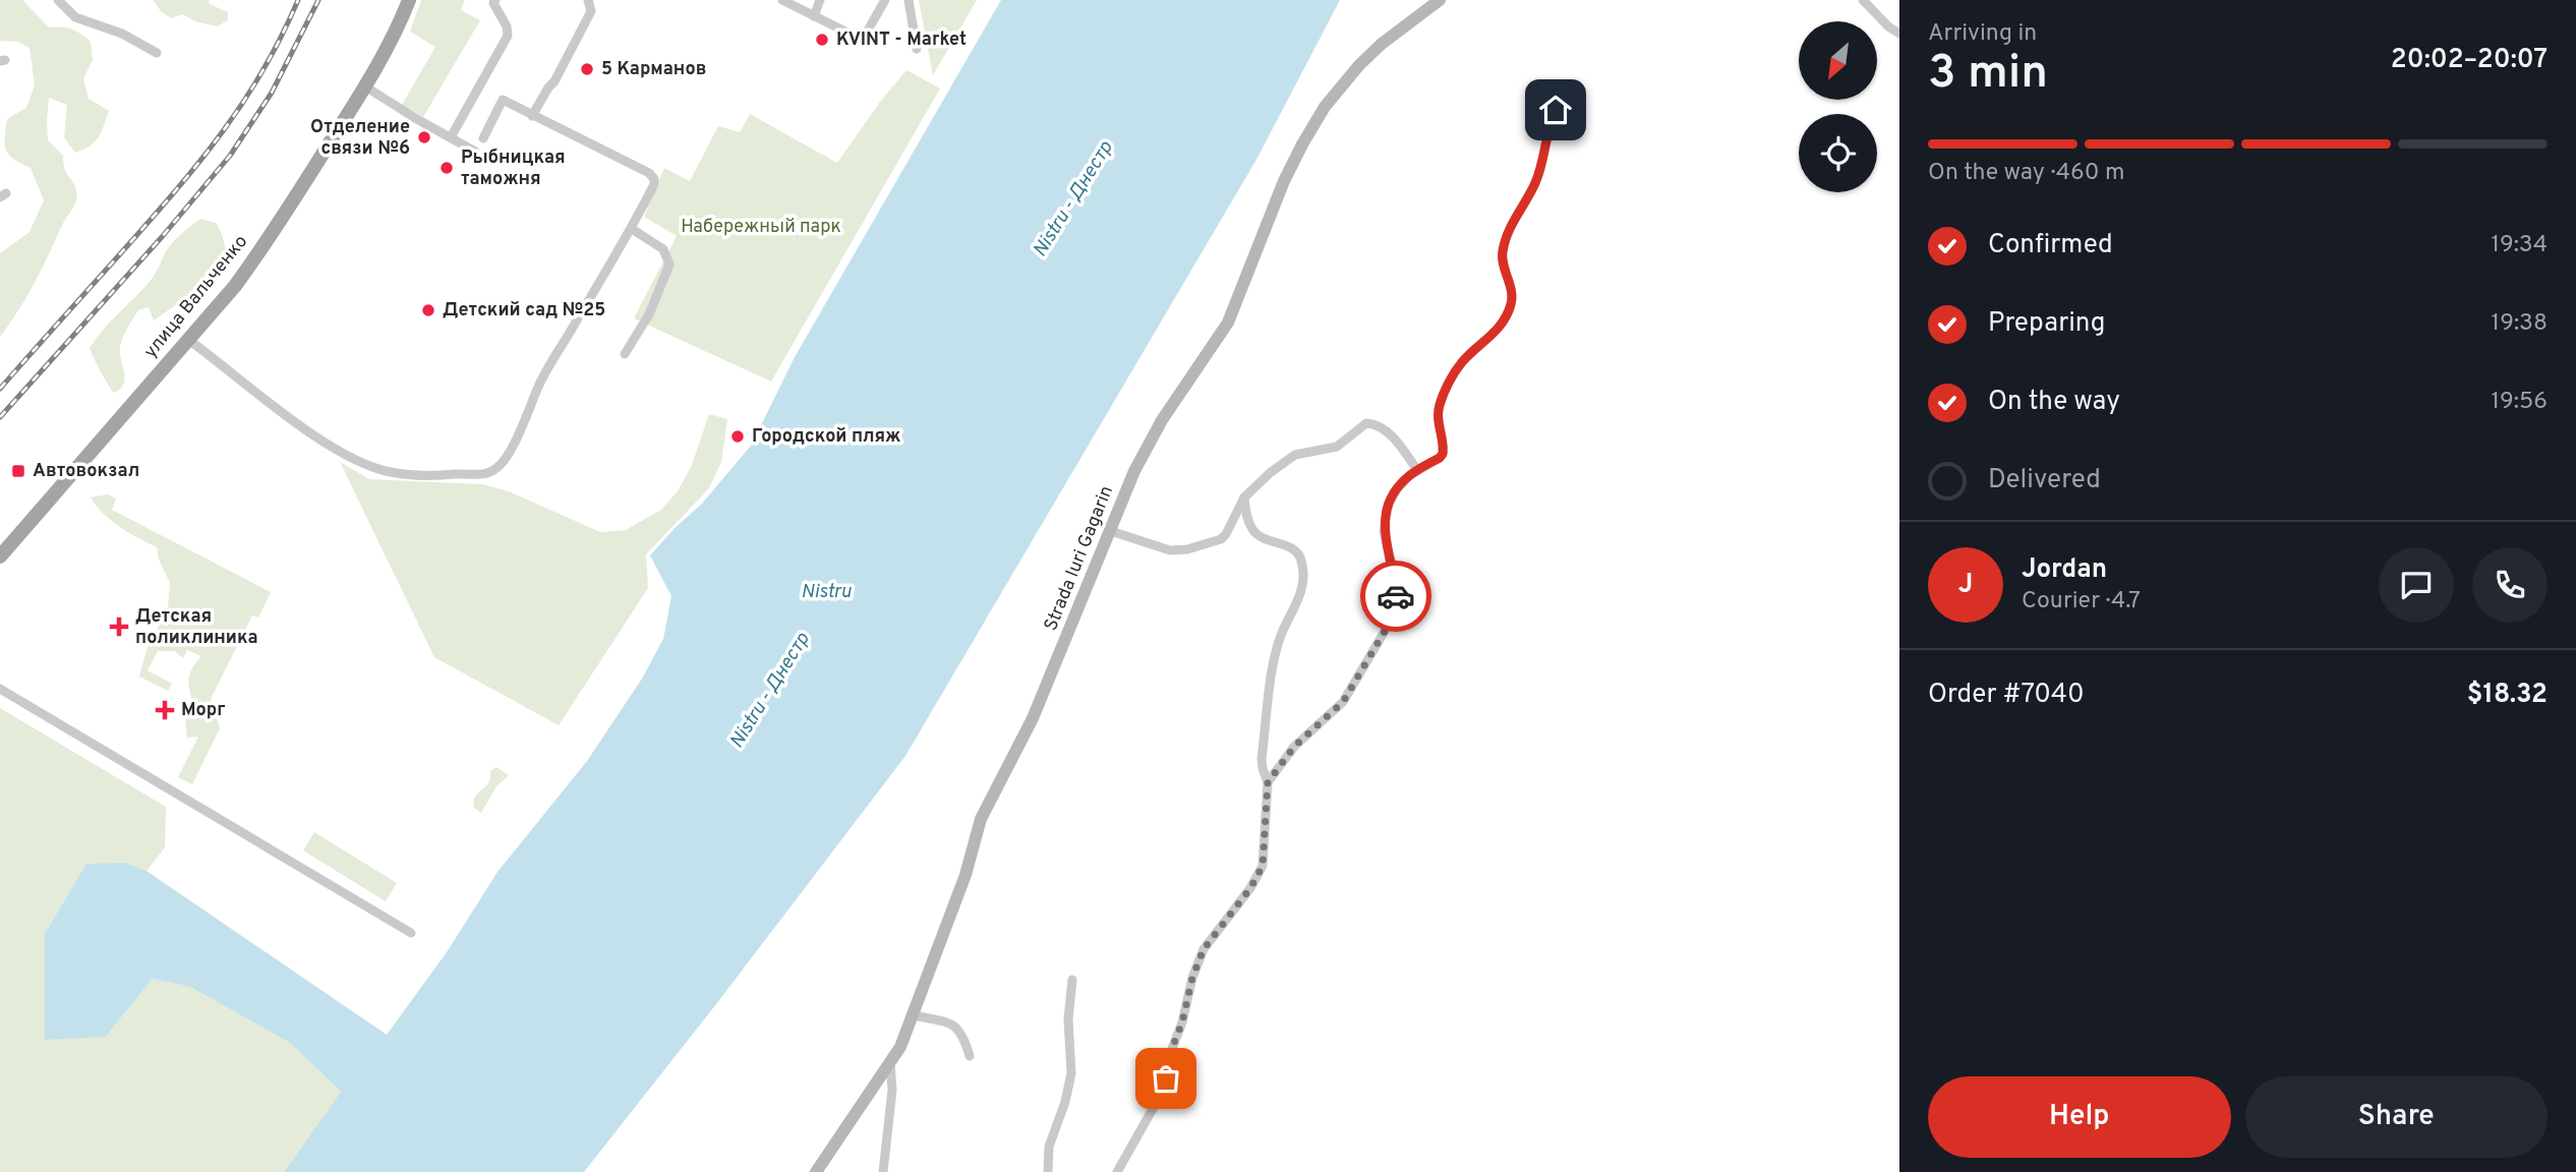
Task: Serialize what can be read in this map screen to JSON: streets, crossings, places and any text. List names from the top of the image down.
{
  "streets": {
    "main road": ["улица Вальченко", "Strada Iuri Gagarin"]
  },
  "water": ["Nistru - Днестр", "Nistru"],
  "parks": ["Набережный парк"],
  "places": {
    "other": [
      "KVINT - Market",
      "5 Карманов",
      "Отделение связи №6",
      "Рыбницкая таможня",
      "Детский сад №25",
      "Городской пляж"
    ],
    "transit": ["Автовокзал"],
    "health": ["Детская поликлиника", "Морг"]
  },
  "north": "bottom left",
  "page": {
    "heading": ["3 min", "Arriving in", "20:02–20:07"],
    "panel": [
      "Jordan",
      "Courier · 4.7",
      "Order #7040",
      "$18.32"
    ],
    "bar": "On the way · 460 m",
    "list": [
      ["Confirmed", "19:34"],
      ["Preparing", "19:38"],
      ["On the way", "19:56"],
      "Delivered"
    ],
    "round": "J",
    "buttons": ["Help", "Share"]
  }
}
